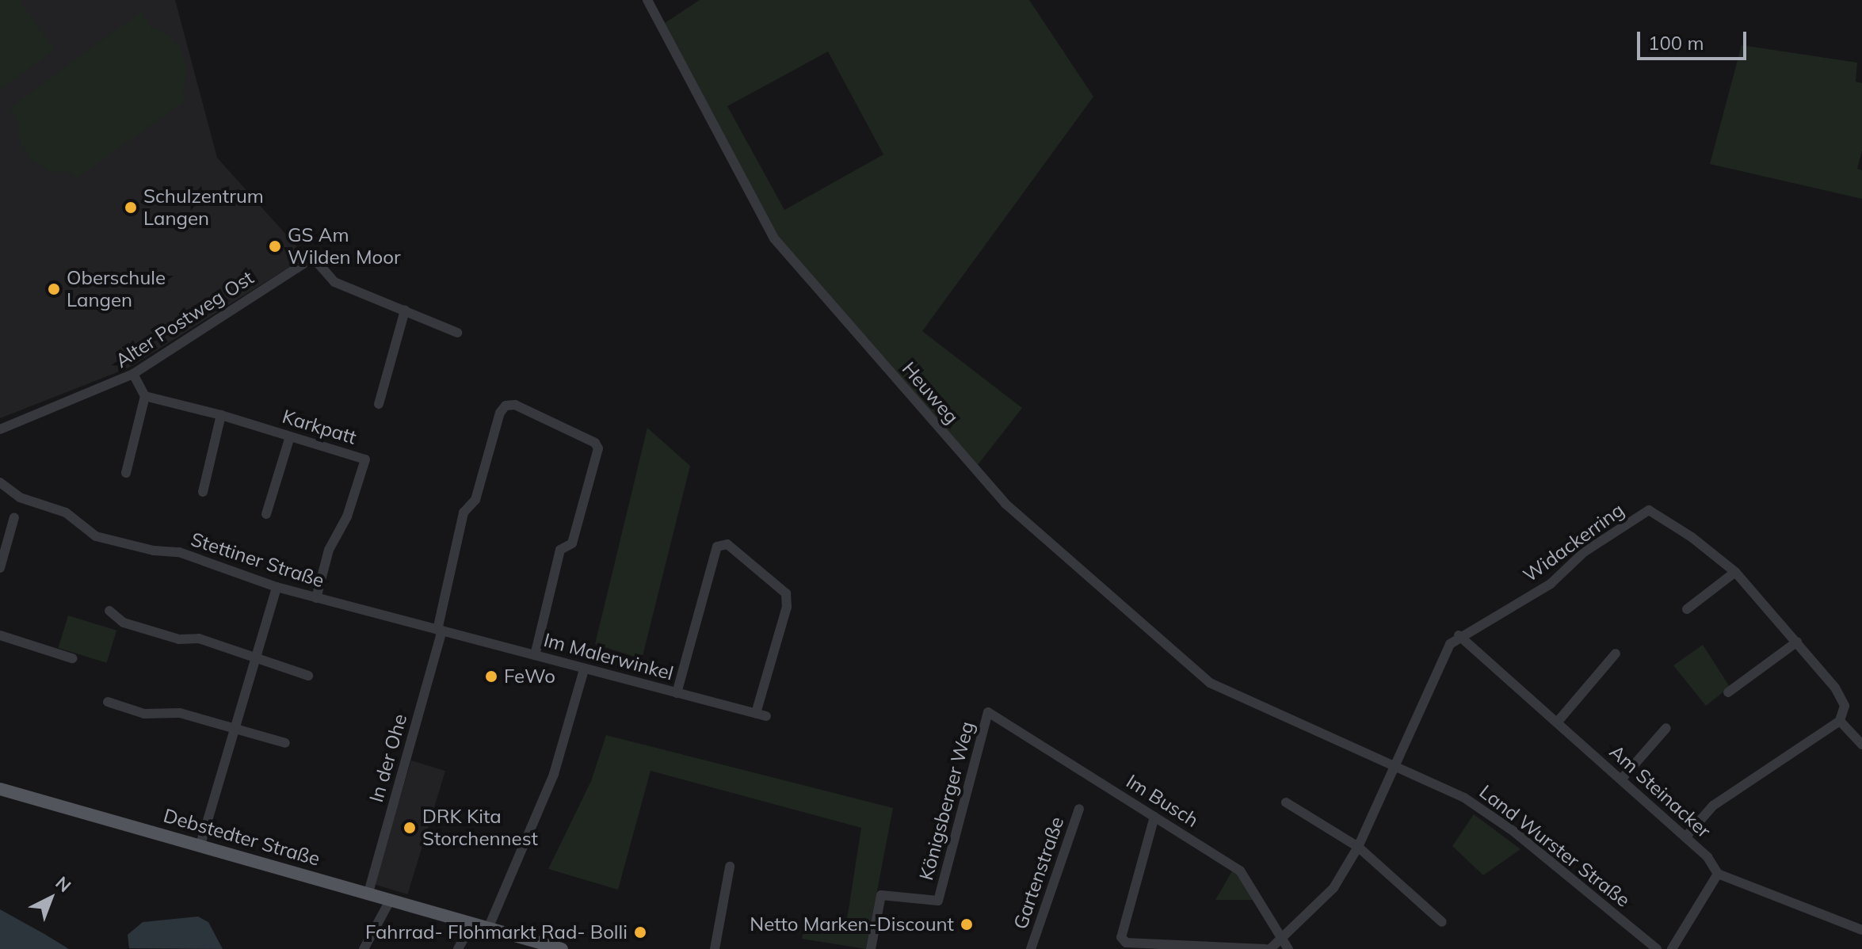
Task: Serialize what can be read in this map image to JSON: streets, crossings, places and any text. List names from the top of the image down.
{
  "streets": {
    "main road": ["Debstedter Straße"],
    "street": [
      "Alter Postweg Ost",
      "Heuweg",
      "Karkpatt",
      "Widackerring",
      "Stettiner Straße",
      "Im Malerwinkel",
      "In der Ohe",
      "Am Steinacker",
      "Königsberger Weg",
      "Im Busch",
      "Land Wurster Straße",
      "Gartenstraße"
    ]
  },
  "crossings": [
    ["Heuweg", "Land Wurster Straße"],
    ["Karkpatt", "Stettiner Straße"],
    ["Widackerring", "Am Steinacker"],
    ["Stettiner Straße", "Im Malerwinkel"],
    ["Stettiner Straße", "In der Ohe"],
    ["Im Malerwinkel", "In der Ohe"],
    ["In der Ohe", "Debstedter Straße"],
    ["Königsberger Weg", "Im Busch"]
  ],
  "places": [
    "Schulzentrum Langen",
    "GS Am Wilden Moor",
    "Oberschule Langen",
    "FeWo",
    "DRK Kita Storchennest",
    "Netto Marken-Discount",
    "Fahrrad- Flohmarkt Rad- Bolli"
  ],
  "scale_bar": "100 m",
  "north": "top right"
}
